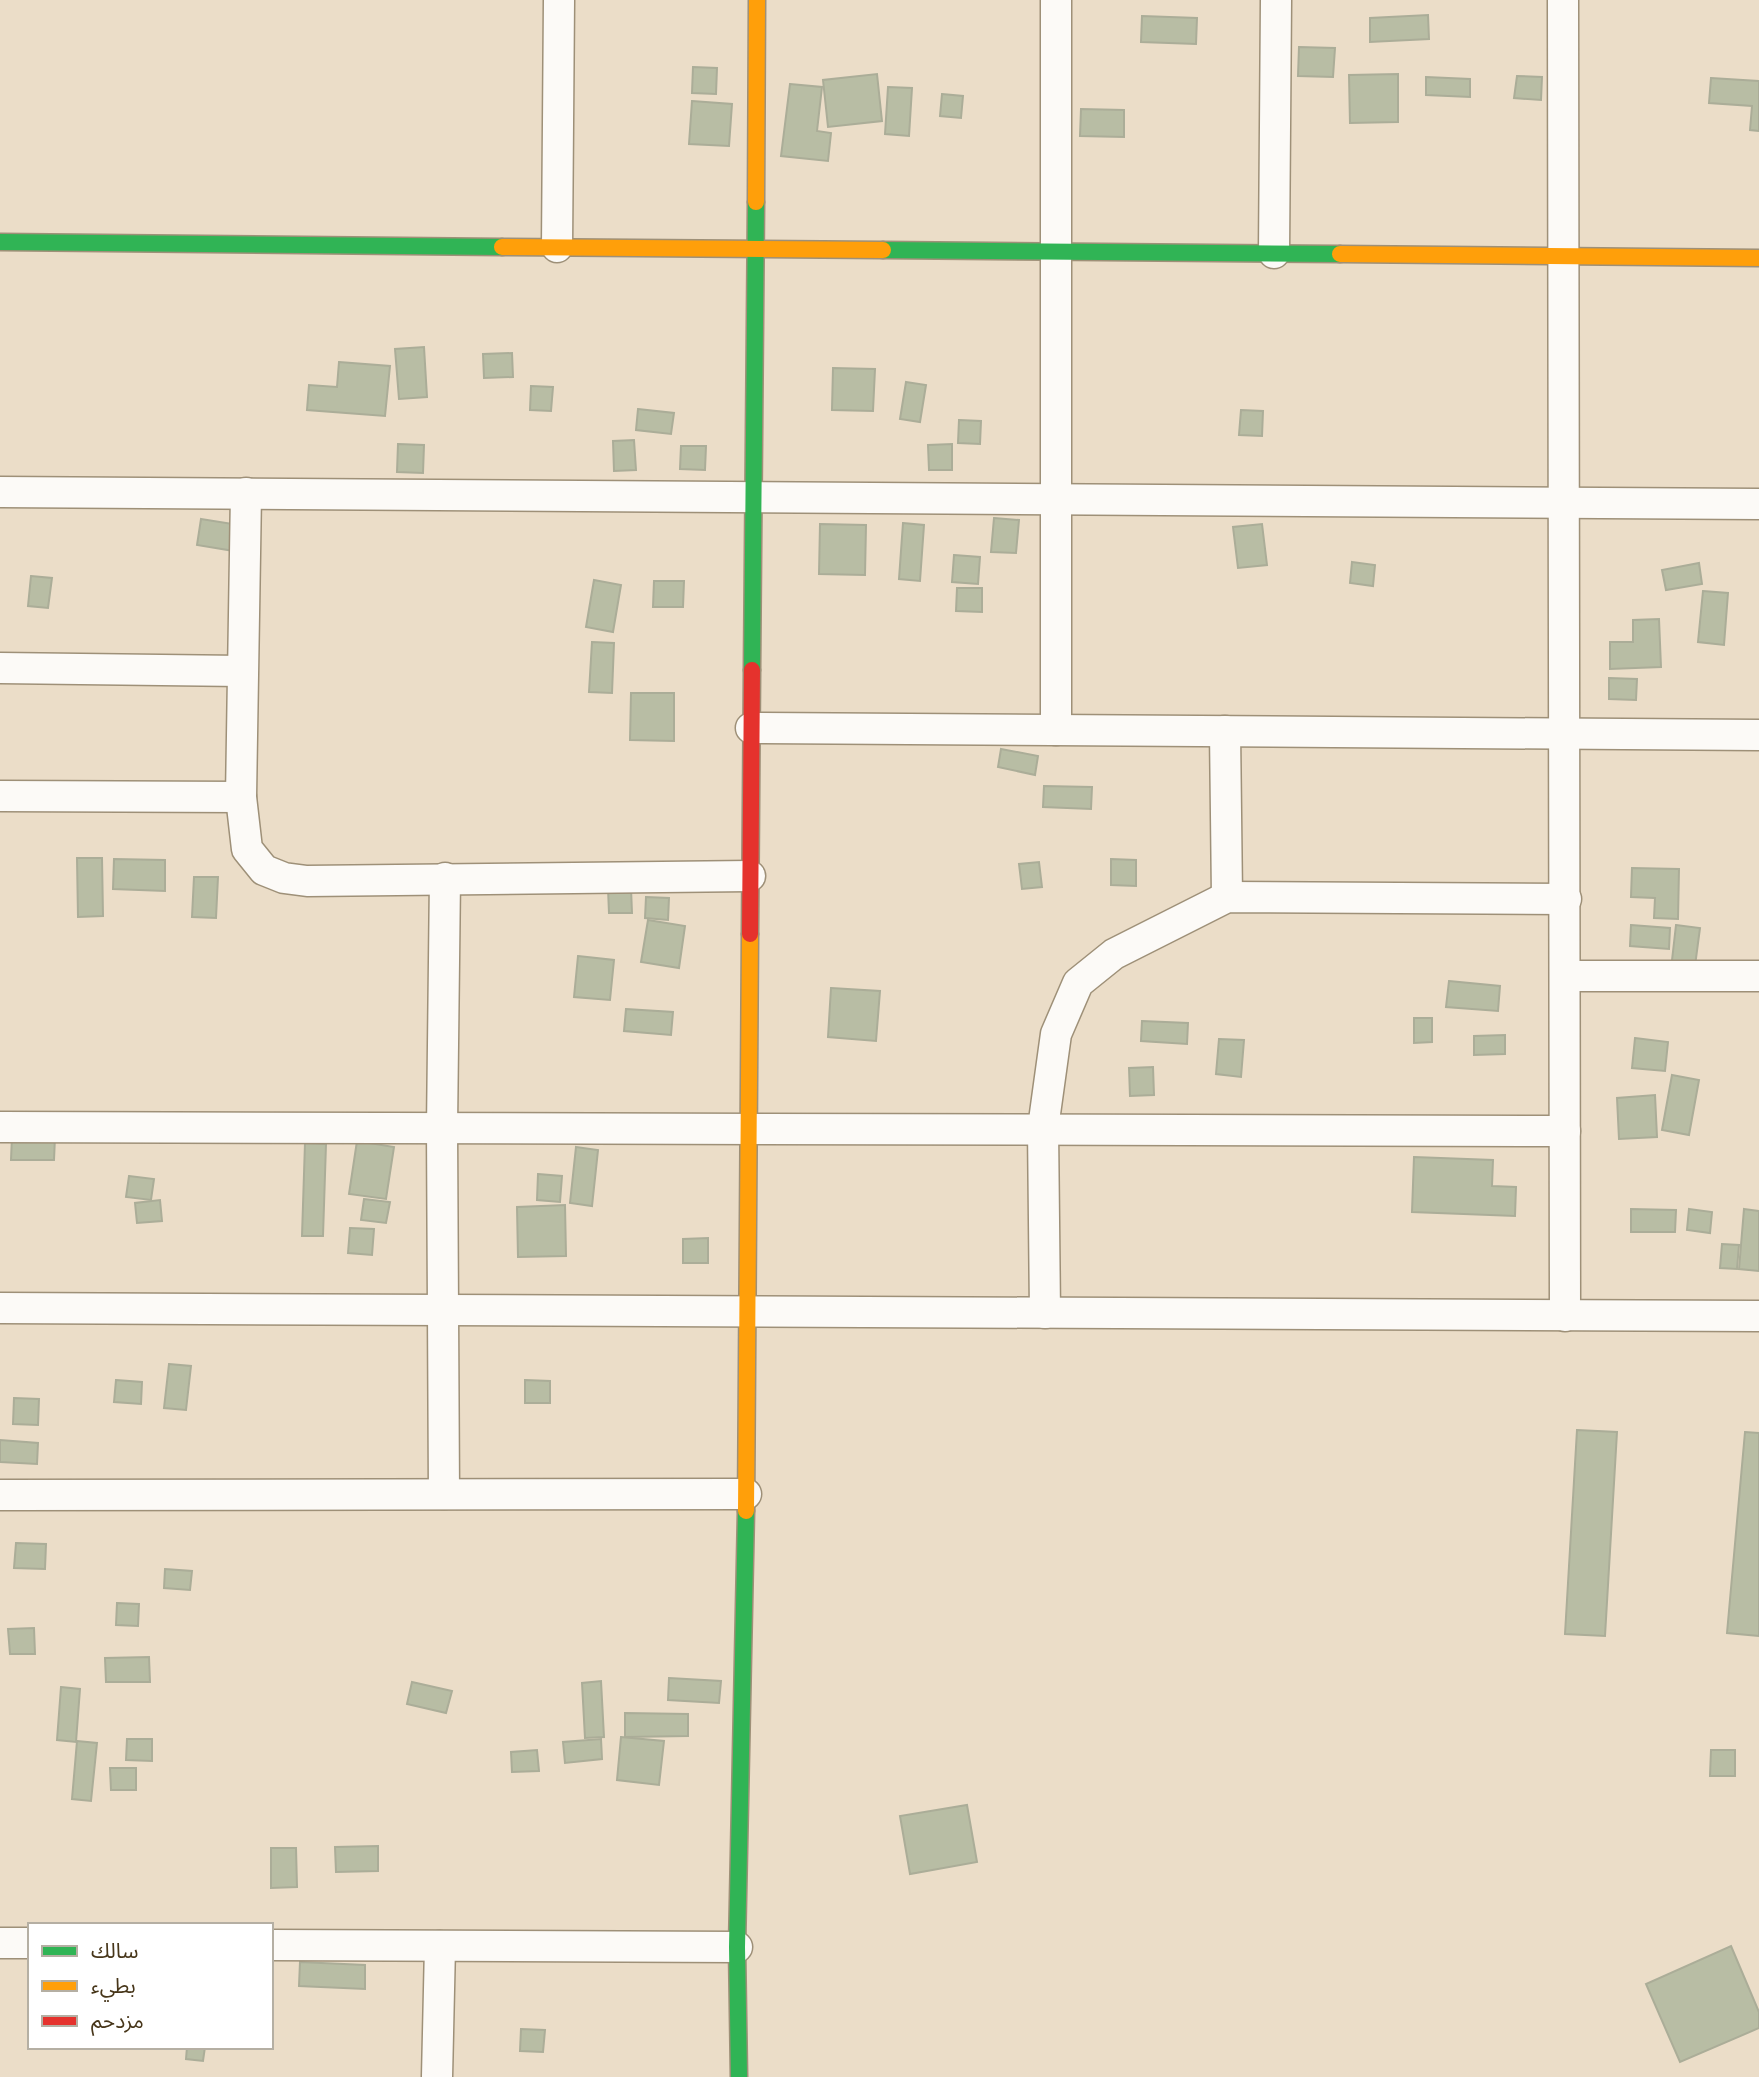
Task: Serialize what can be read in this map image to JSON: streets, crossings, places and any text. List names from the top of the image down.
{
  "legend": ["سالك", "بطيء", "مزدحم"]
}
